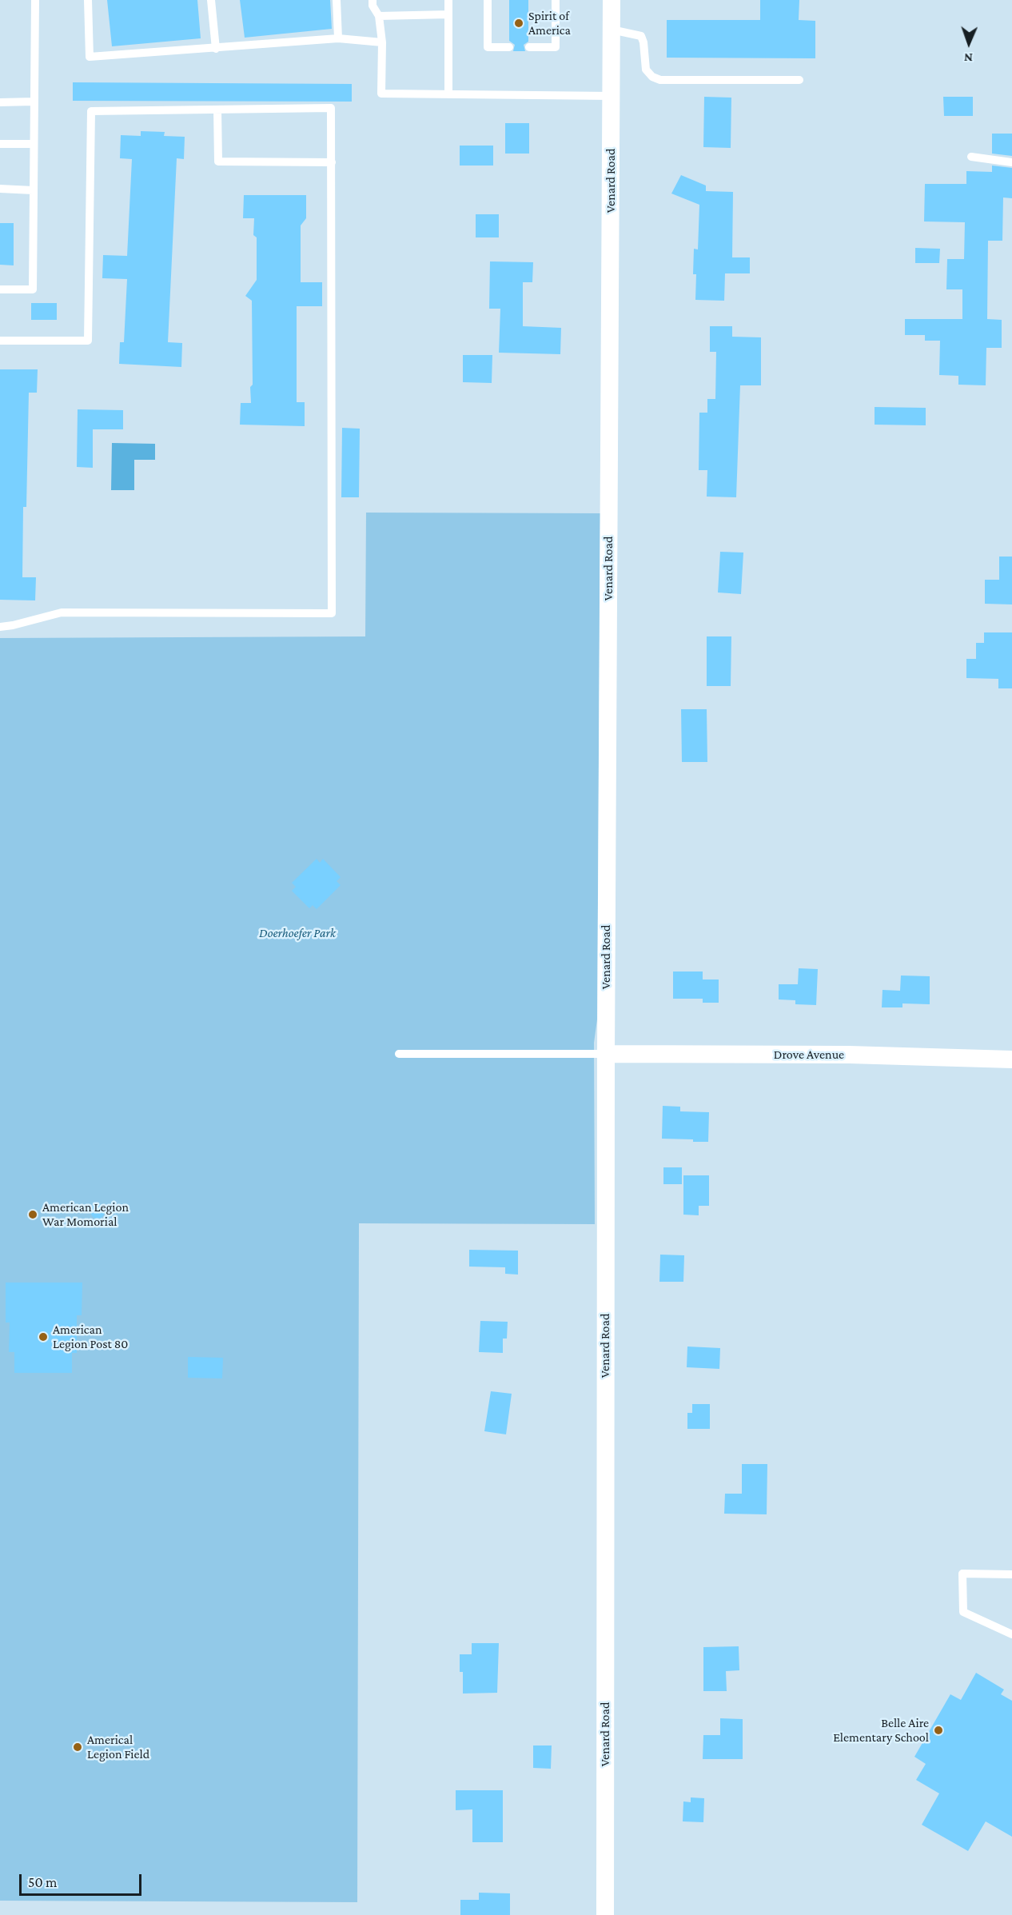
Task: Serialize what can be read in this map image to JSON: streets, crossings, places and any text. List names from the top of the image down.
{
  "streets": {
    "street": ["Venard Road", "Drove Avenue"]
  },
  "crossings": [
    ["Venard Road", "Drove Avenue"]
  ],
  "parks": ["Doerhoefer Park"],
  "places": [
    "Spirit of America",
    "American Legion War Momorial",
    "American Legion Post 80",
    "Belle Aire Elementary School",
    "Americal Legion Field"
  ],
  "scale_bar": "50 m",
  "north": "bottom"
}
